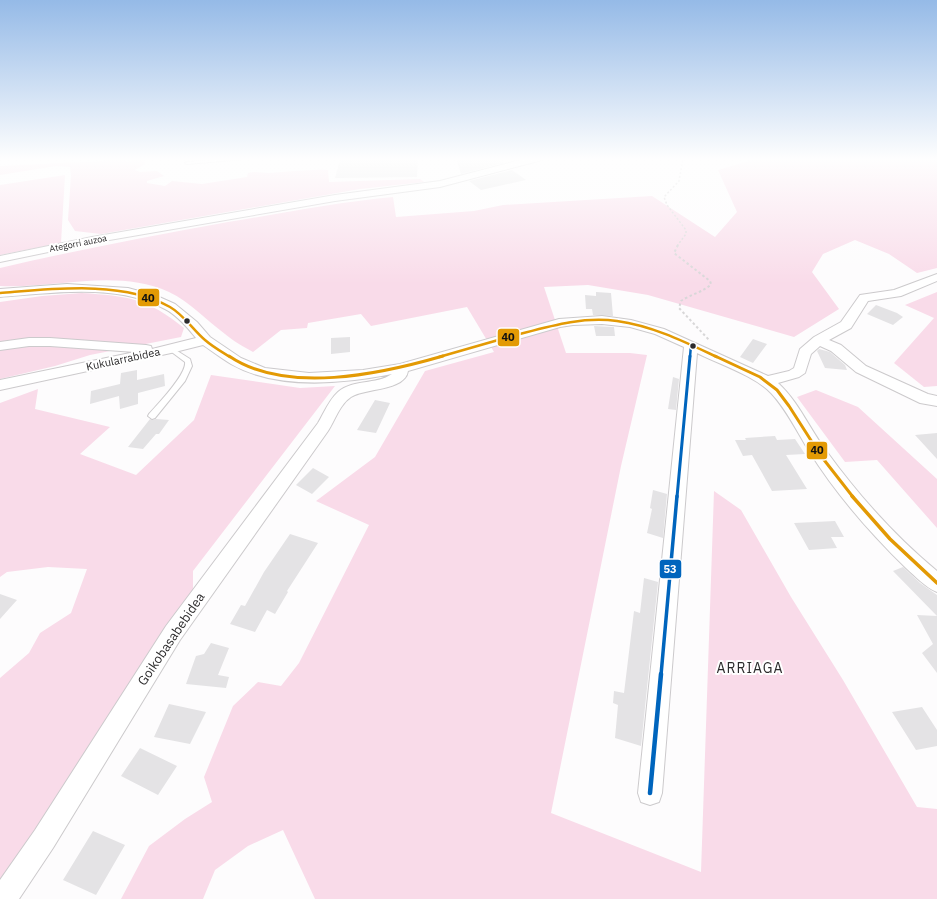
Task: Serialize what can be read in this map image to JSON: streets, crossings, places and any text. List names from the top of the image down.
{
  "streets": {
    "street": ["Ategorri auzoa", "Kukularrabidea", "Goikobasabebidea"]
  },
  "districts": ["ARRIAGA"],
  "lines": ["transit line 40", "transit line 53"]
}
